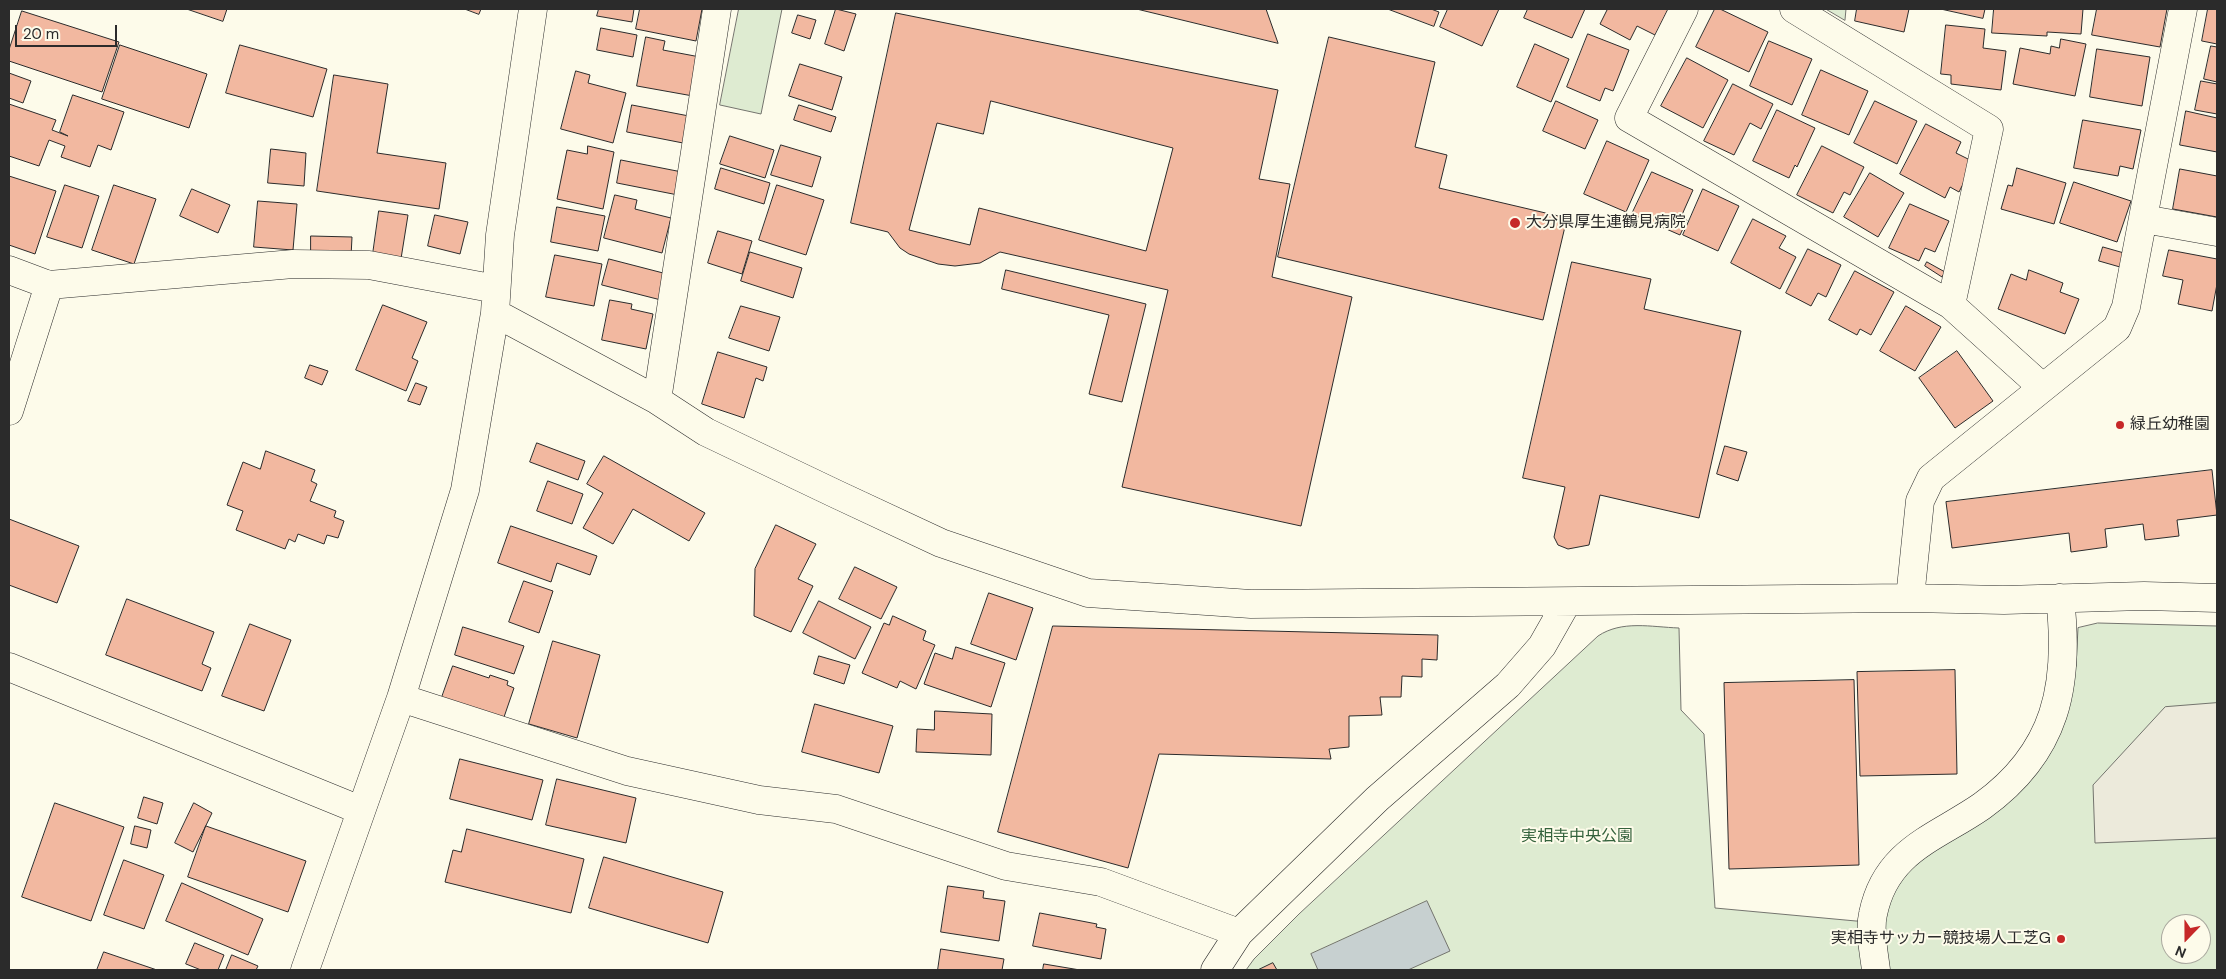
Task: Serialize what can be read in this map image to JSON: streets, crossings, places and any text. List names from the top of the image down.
{
  "parks": ["実相寺中央公園"],
  "places": ["大分県厚生連鶴見病院", "緑丘幼稚園", "実相寺サッカー競技場人工芝G"],
  "scale_bar": "20 m",
  "north": "bottom"
}
